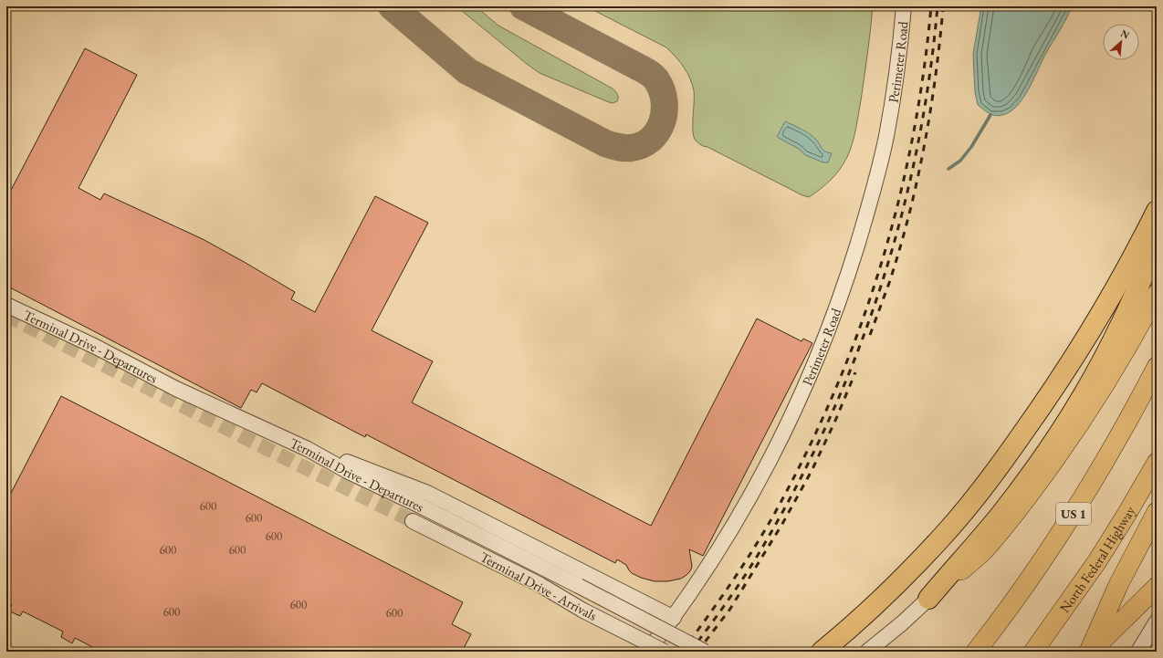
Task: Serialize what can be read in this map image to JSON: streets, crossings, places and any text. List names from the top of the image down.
{
  "streets": {
    "main road": ["US 1", "North Federal Highway"],
    "street": ["Perimeter Road", "Terminal Drive - Departures", "Terminal Drive - Arrivals"]
  },
  "house_numbers": [
    "600",
    "600",
    "600",
    "600",
    "600",
    "600",
    "600",
    "600"
  ],
  "north": "top right"
}
